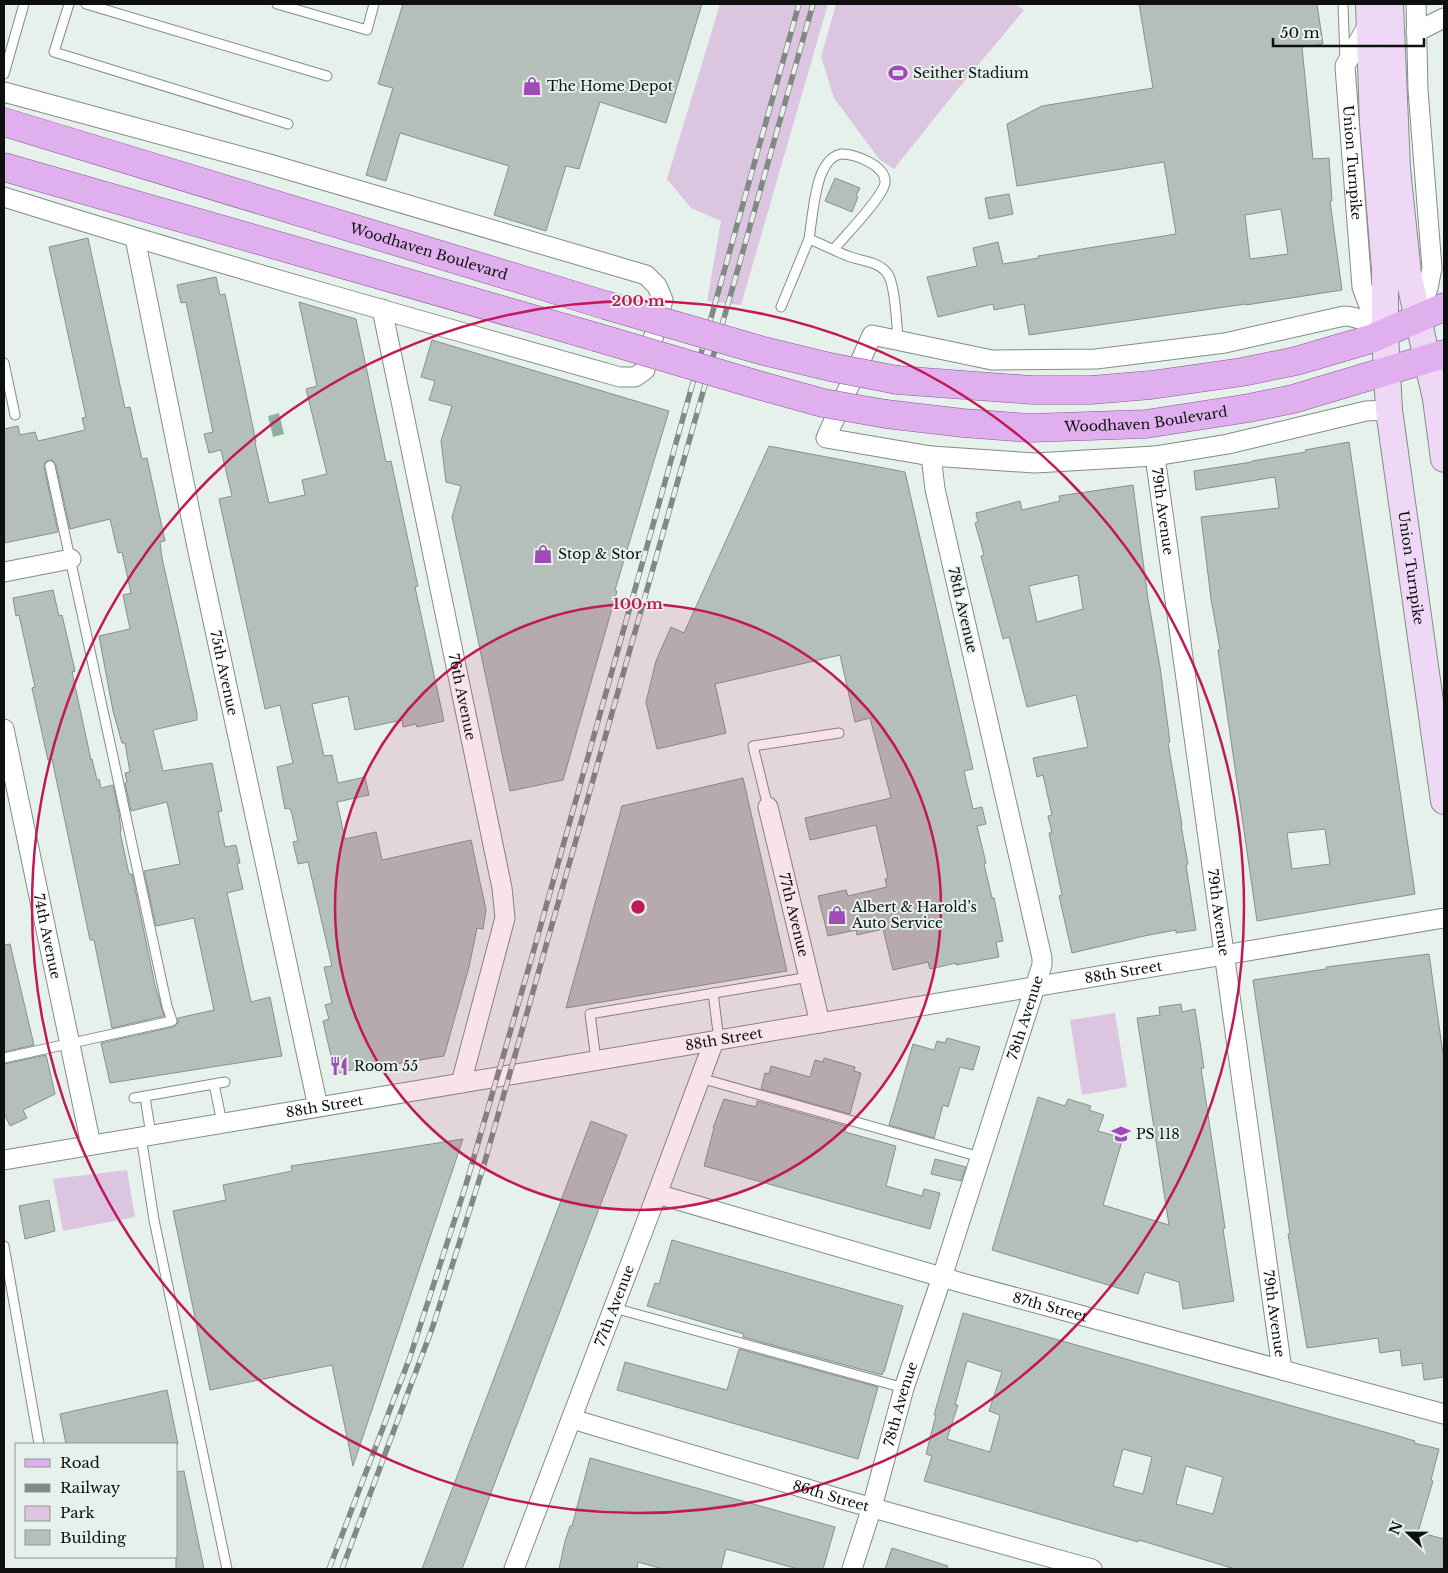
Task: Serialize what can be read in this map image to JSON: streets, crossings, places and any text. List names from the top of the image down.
{
  "streets": {
    "main road": ["Union Turnpike", "Woodhaven Boulevard"],
    "street": [
      "79th Avenue",
      "78th Avenue",
      "75th Avenue",
      "76th Avenue",
      "77th Avenue",
      "74th Avenue",
      "88th Street",
      "87th Street",
      "86th Street"
    ]
  },
  "crossings": [
    ["Union Turnpike", "Woodhaven Boulevard"],
    ["79th Avenue", "88th Street"],
    ["79th Avenue", "87th Street"],
    ["78th Avenue", "88th Street"],
    ["78th Avenue", "87th Street"],
    ["78th Avenue", "86th Street"],
    ["75th Avenue", "88th Street"],
    ["76th Avenue", "88th Street"],
    ["77th Avenue", "88th Street"],
    ["77th Avenue", "87th Street"],
    ["77th Avenue", "86th Street"],
    ["74th Avenue", "88th Street"]
  ],
  "places": {
    "sports": ["Seither Stadium"],
    "shop": ["The Home Depot", "Stop & Stor", "Albert & Harold’s Auto Service"],
    "restaurant": ["Room 55"],
    "school or university": ["PS 118"]
  },
  "legend": [
    "Road",
    "Railway",
    "Park",
    "Building"
  ],
  "scale_bar": "50 m",
  "north": "left",
  "rings": ["200 m", "100 m"]
}
